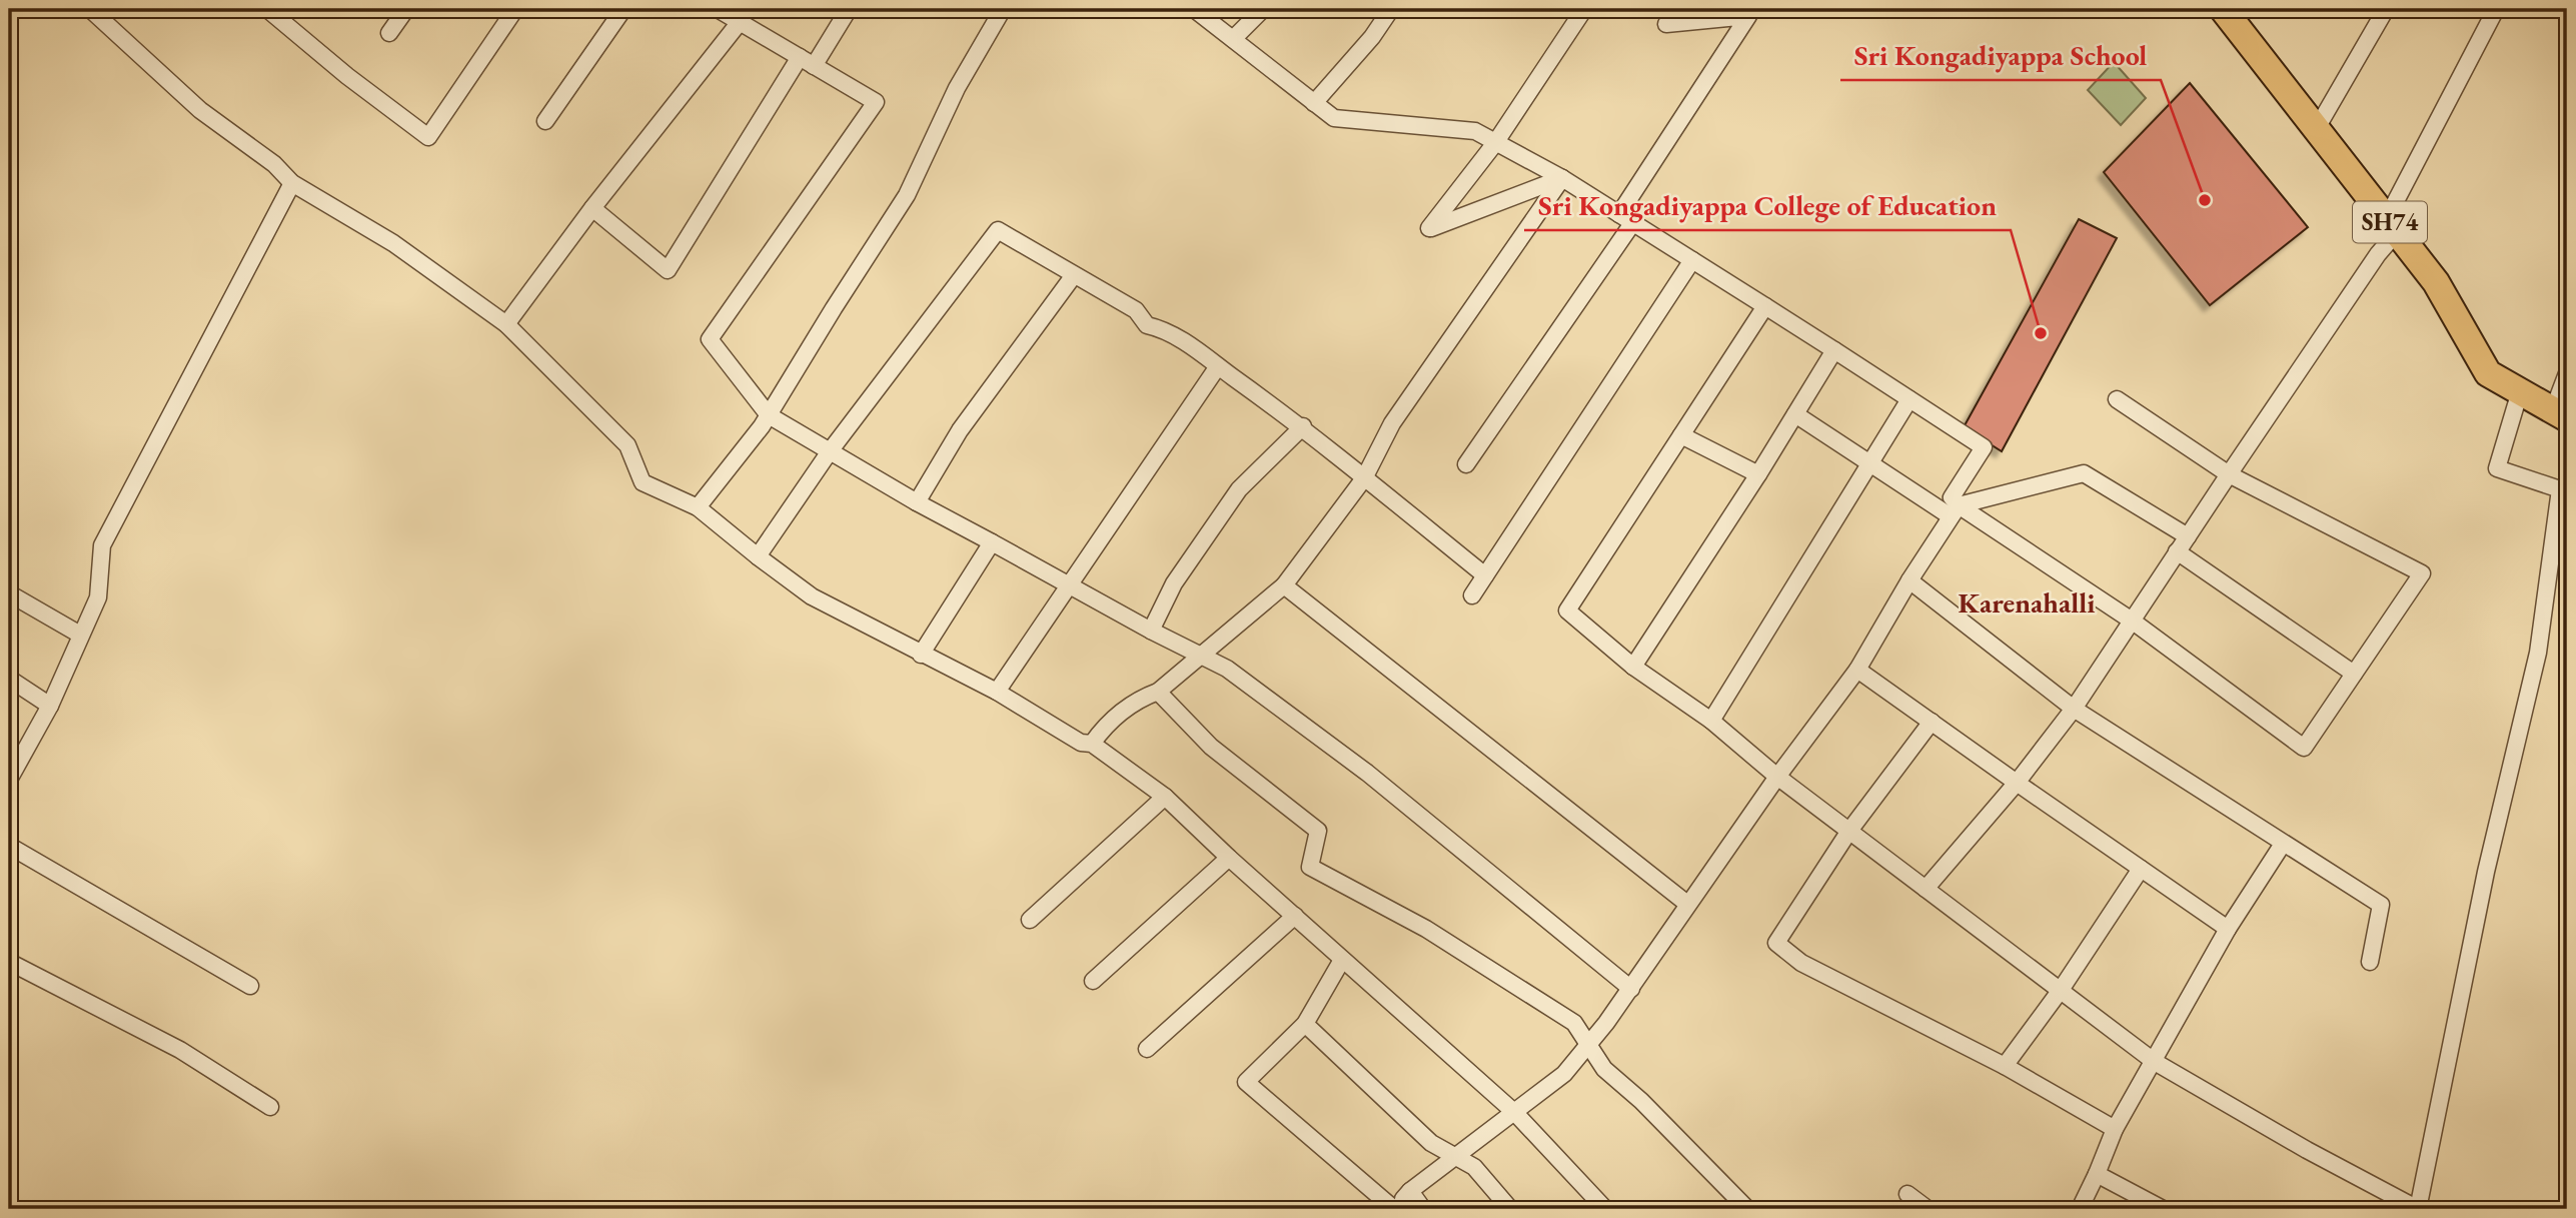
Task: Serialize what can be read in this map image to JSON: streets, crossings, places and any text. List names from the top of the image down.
{
  "streets": {
    "main road": ["SH74"]
  },
  "districts": ["Karenahalli"],
  "places": ["Sri Kongadiyappa School", "Sri Kongadiyappa College of Education"]
}
